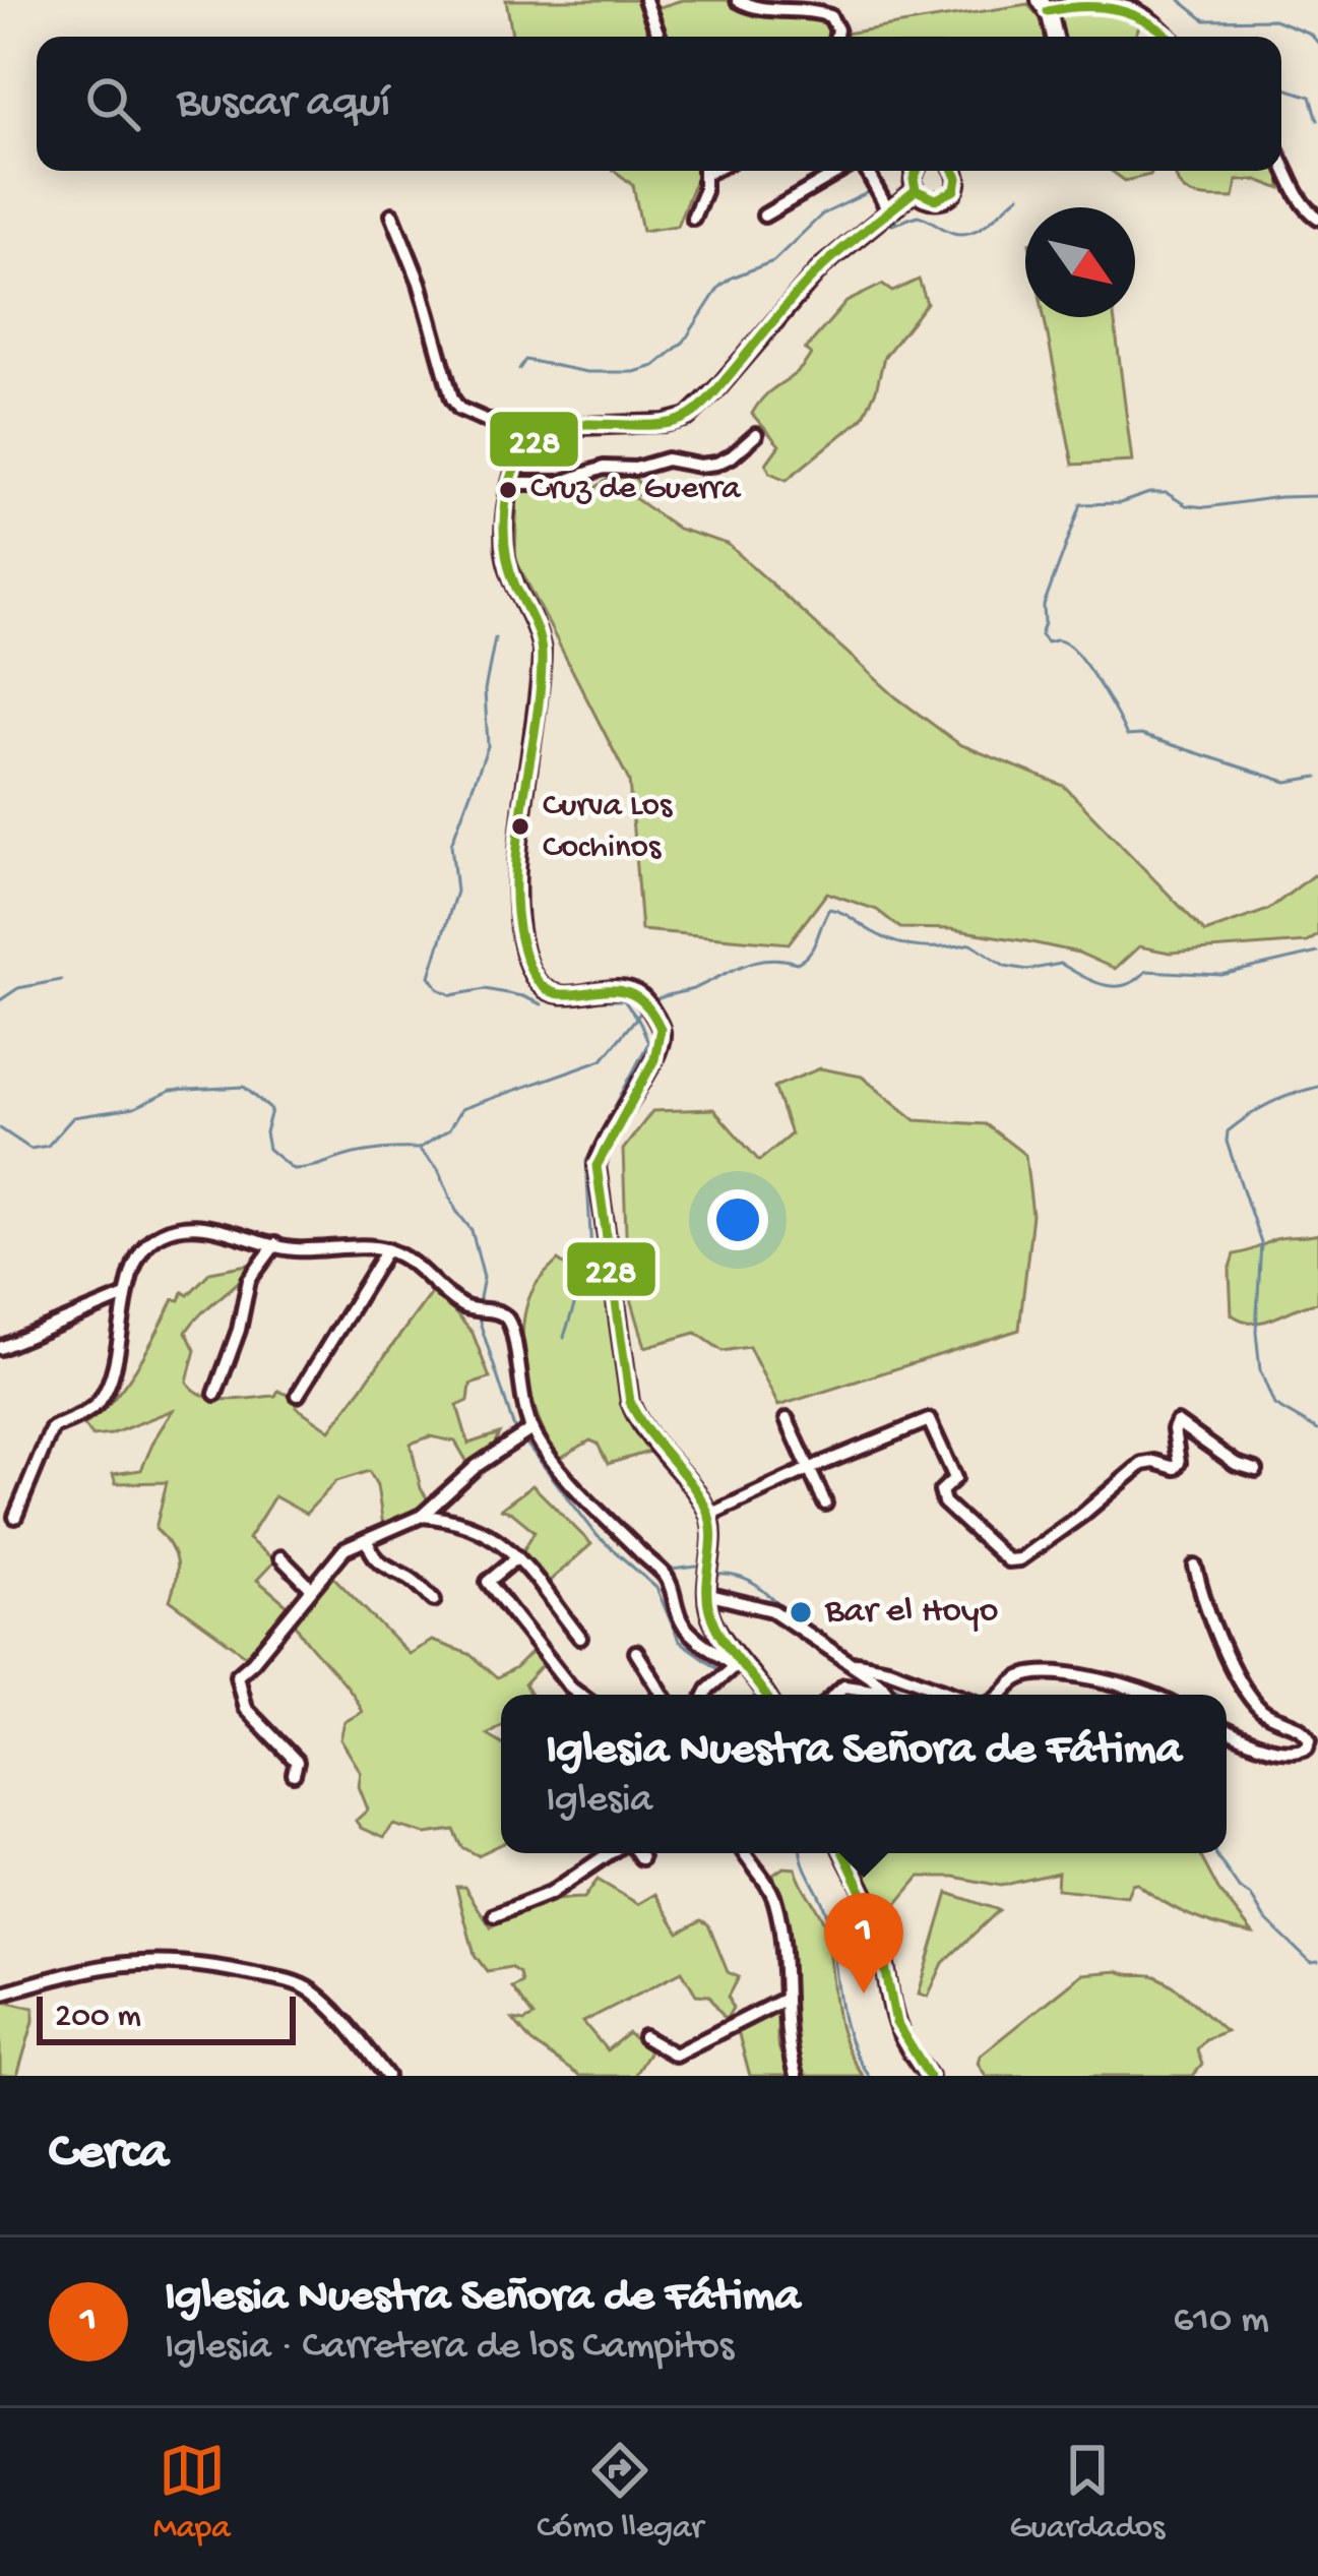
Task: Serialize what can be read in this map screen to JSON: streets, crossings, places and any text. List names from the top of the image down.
{
  "places": ["Cruz de Guerra", "Curva Los Cochinos", "Bar el Hoyo"],
  "lines": ["transit line 228"],
  "scale_bar": "200 m",
  "north": "bottom right",
  "page": {
    "search": "Buscar aquí",
    "popup": ["Iglesia Nuestra Señora de Fátima", "Iglesia"],
    "pins": "1",
    "scale": "200 m",
    "heading": "Cerca",
    "list": [
      {
        "mark": "1",
        "name": "Iglesia Nuestra Señora de Fátima",
        "note": "Iglesia · Carretera de los Campitos",
        "value": "610 m"
      }
    ],
    "nav": ["Mapa", "Cómo llegar", "Guardados"]
  }
}
